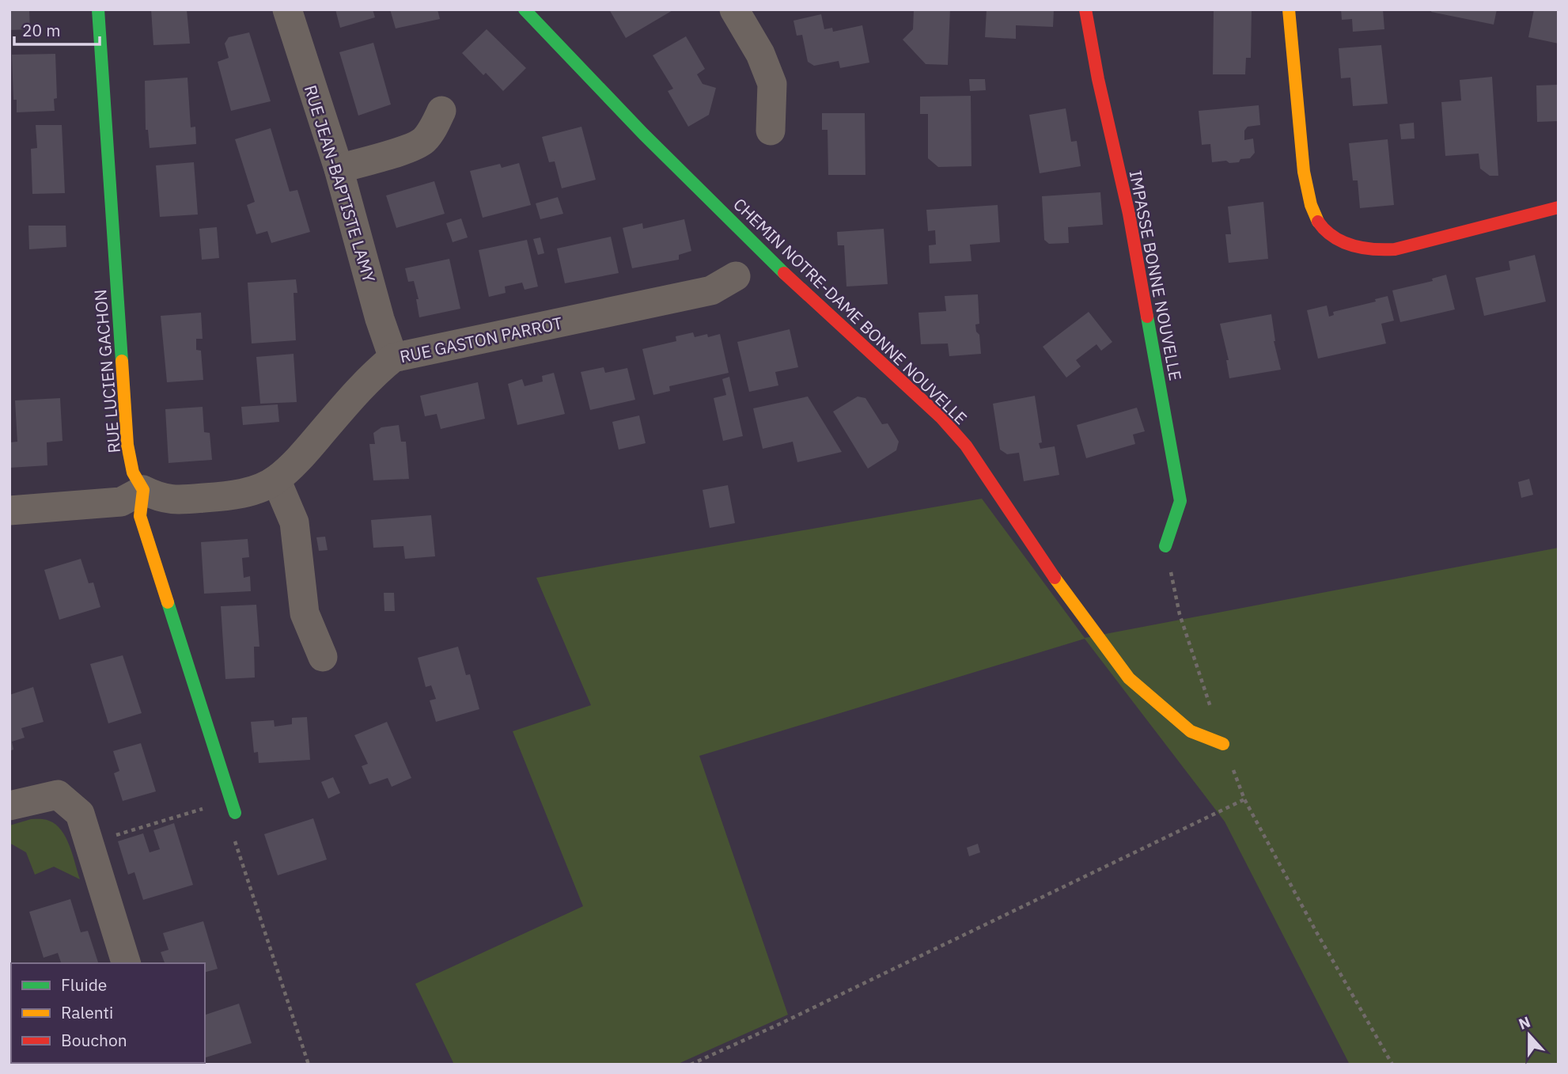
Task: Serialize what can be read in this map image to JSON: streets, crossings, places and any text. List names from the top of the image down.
{
  "streets": {
    "street": [
      "RUE JEAN-BAPTISTE LAMY",
      "IMPASSE BONNE NOUVELLE",
      "CHEMIN NOTRE-DAME BONNE NOUVELLE",
      "RUE GASTON PARROT",
      "RUE LUCIEN GACHON"
    ]
  },
  "crossings": [
    ["RUE JEAN-BAPTISTE LAMY", "RUE GASTON PARROT"],
    ["RUE GASTON PARROT", "RUE LUCIEN GACHON"]
  ],
  "legend": ["Fluide", "Ralenti", "Bouchon"],
  "scale_bar": "20 m",
  "north": "top"
}
